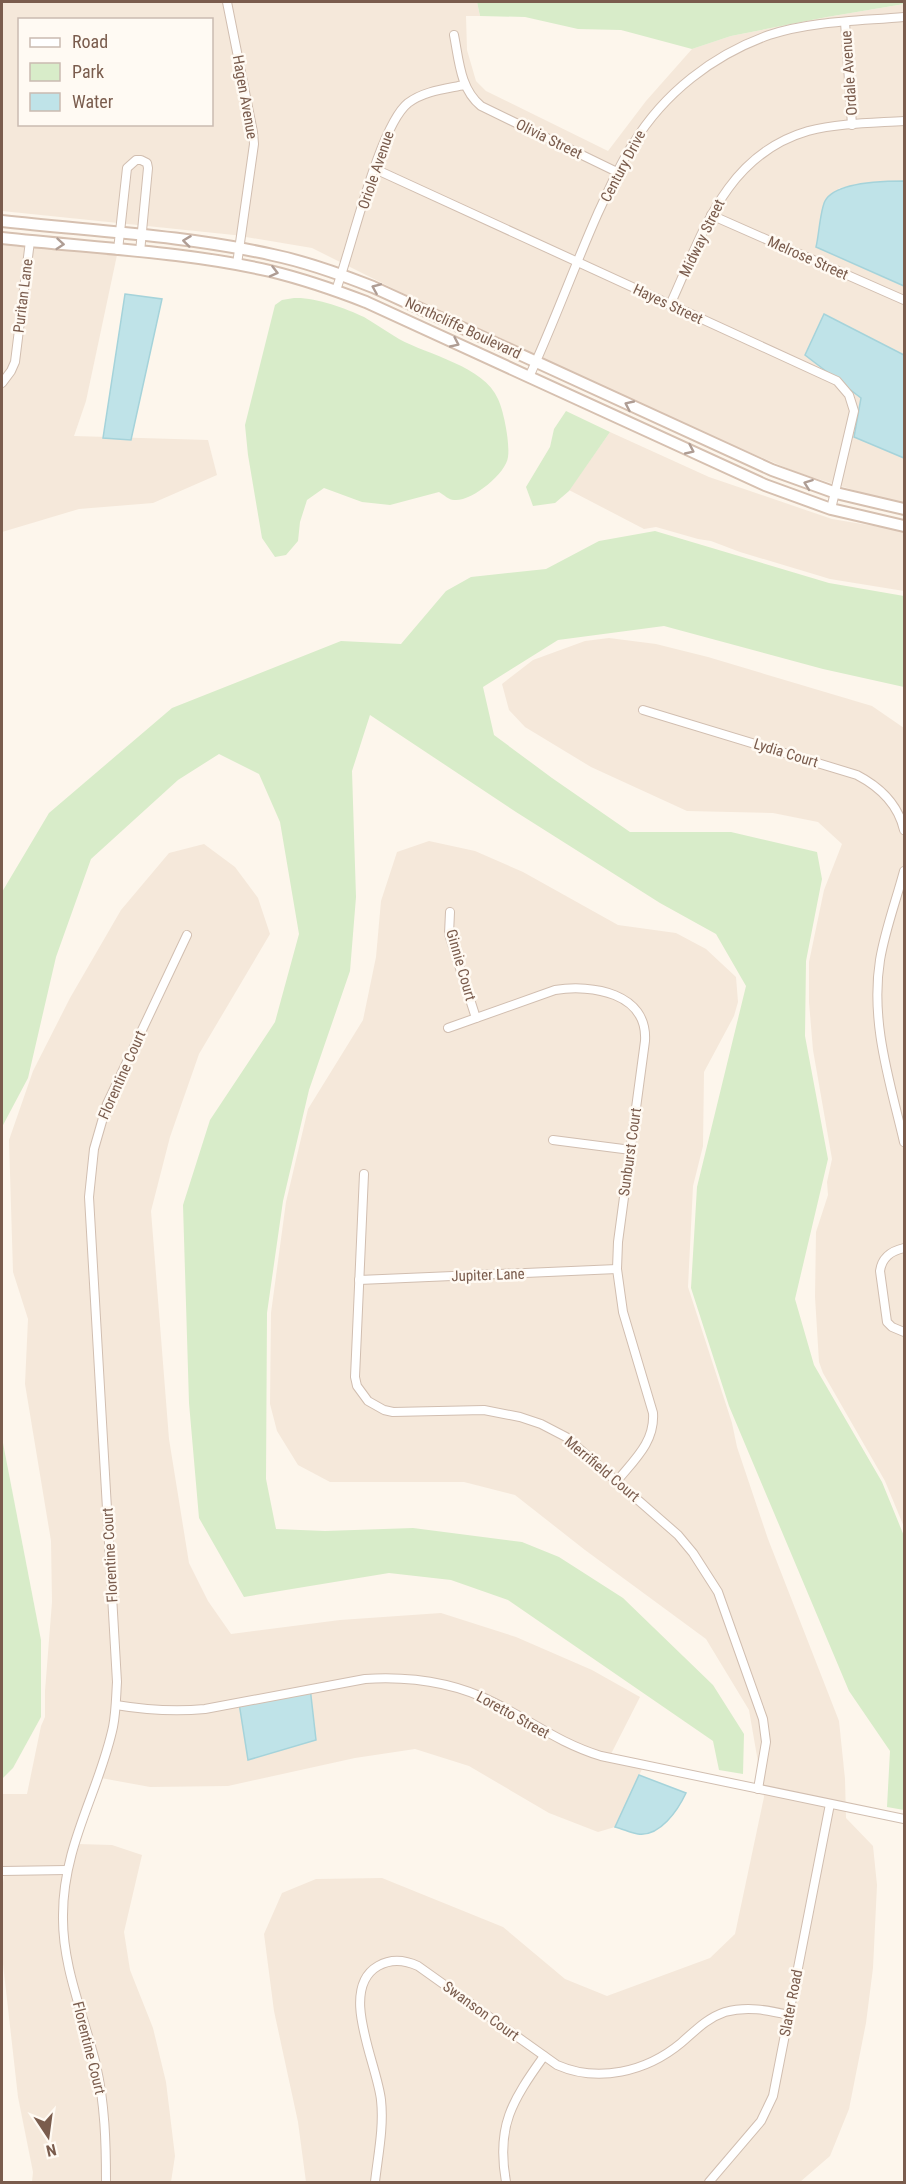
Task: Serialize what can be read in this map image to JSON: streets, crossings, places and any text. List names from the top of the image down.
{
  "streets": {
    "main road": ["Northcliffe Boulevard"],
    "street": [
      "Ordale Avenue",
      "Hagen Avenue",
      "Olivia Street",
      "Century Drive",
      "Oriole Avenue",
      "Midway Street",
      "Melrose Street",
      "Puritan Lane",
      "Hayes Street",
      "Lydia Court",
      "Ginnie Court",
      "Florentine Court",
      "Sunburst Court",
      "Jupiter Lane",
      "Merrifield Court",
      "Loretto Street",
      "Slater Road",
      "Swanson Court"
    ]
  },
  "crossings": [
    ["Ordale Avenue", "Century Drive"],
    ["Ordale Avenue", "Midway Street"],
    ["Hagen Avenue", "Northcliffe Boulevard"],
    ["Olivia Street", "Century Drive"],
    ["Olivia Street", "Oriole Avenue"],
    ["Century Drive", "Hayes Street"],
    ["Century Drive", "Northcliffe Boulevard"],
    ["Oriole Avenue", "Hayes Street"],
    ["Oriole Avenue", "Northcliffe Boulevard"],
    ["Midway Street", "Melrose Street"],
    ["Midway Street", "Hayes Street"],
    ["Puritan Lane", "Northcliffe Boulevard"],
    ["Hayes Street", "Northcliffe Boulevard"],
    ["Ginnie Court", "Sunburst Court"],
    ["Florentine Court", "Loretto Street"],
    ["Sunburst Court", "Jupiter Lane"],
    ["Sunburst Court", "Merrifield Court"],
    ["Jupiter Lane", "Merrifield Court"],
    ["Merrifield Court", "Loretto Street"],
    ["Loretto Street", "Slater Road"],
    ["Slater Road", "Swanson Court"]
  ],
  "legend": ["Road", "Park", "Water"],
  "north": "bottom"
}
